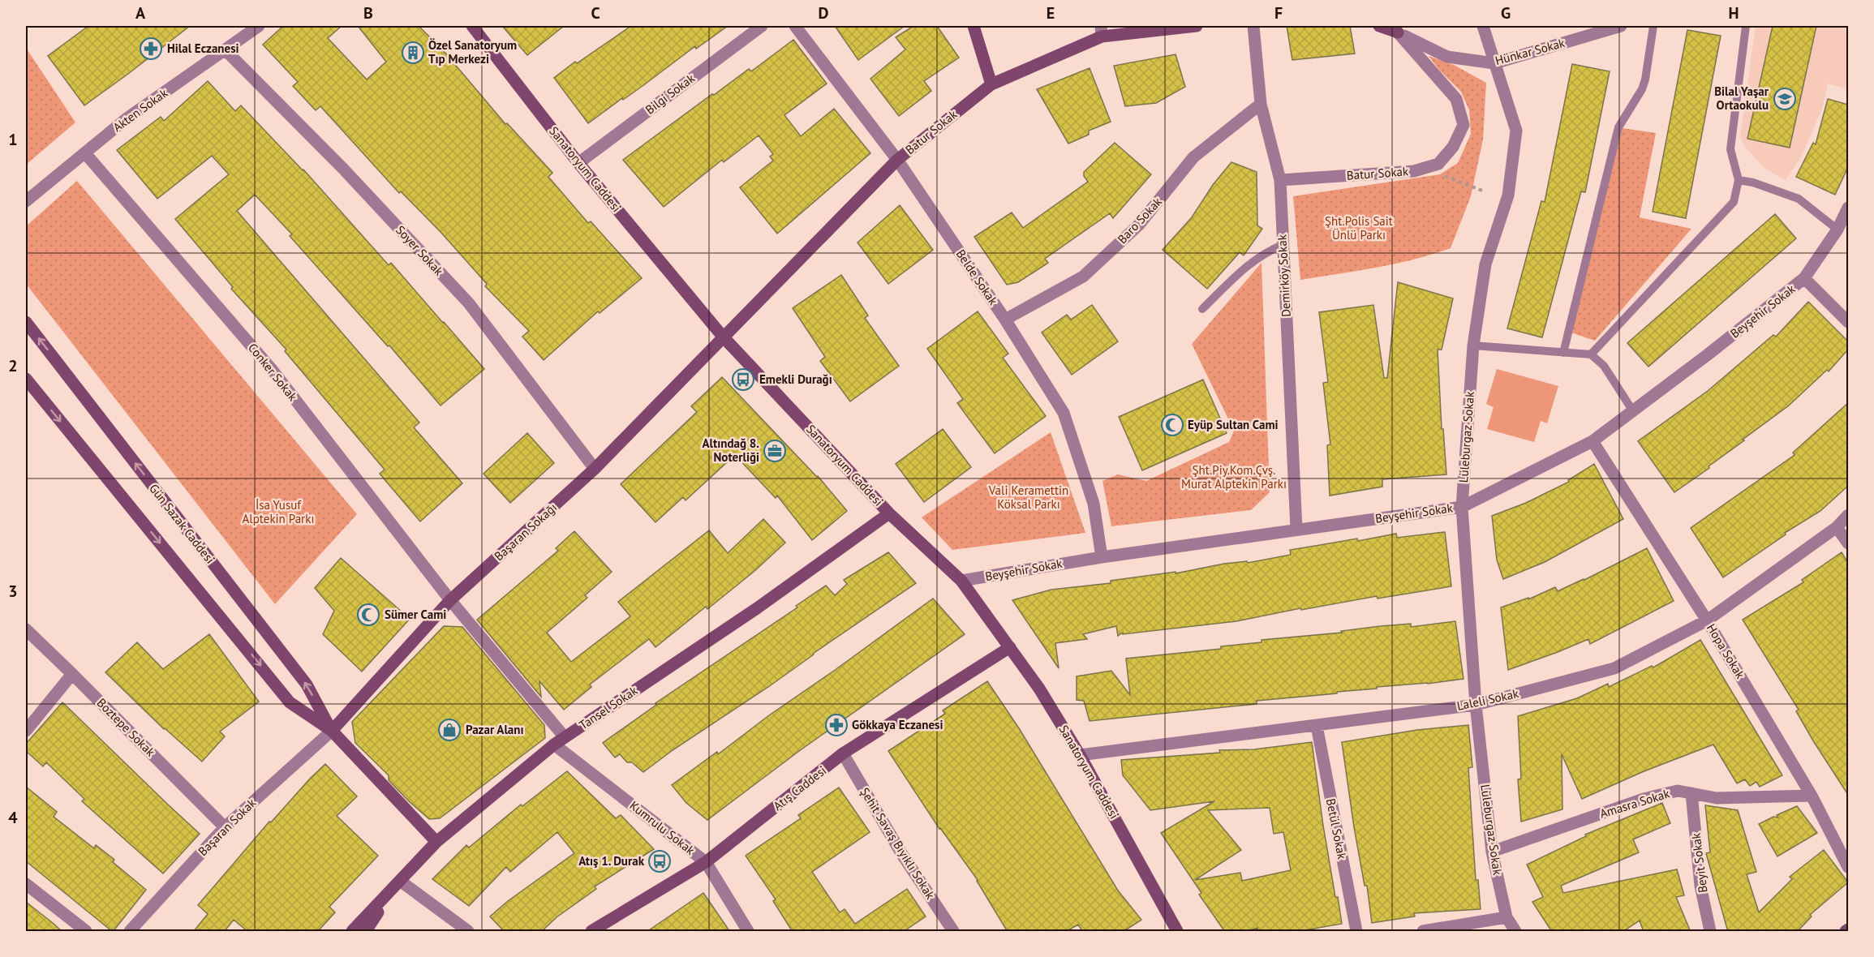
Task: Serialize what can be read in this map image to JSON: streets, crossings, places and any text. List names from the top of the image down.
{
  "streets": {
    "street": [
      "Hünkar Sokak",
      "Bilgi Sokak",
      "Akten Sokak",
      "Batur Sokak",
      "Sanatoryum Caddesi",
      "Baro Sokak",
      "Soyer Sokak",
      "Demirköy Sokak",
      "Belde Sokak",
      "Beyşehir Sokak",
      "Conker Sokak",
      "Lüleburgaz Sokak",
      "Gün Sazak Caddesi",
      "Başaran Sokağı",
      "Hopa Sokak",
      "Laleli Sokak",
      "Tansel Sokak",
      "Boztepe Sokak",
      "Atış Caddesi",
      "Amasra Sokak",
      "Başaran Sokak",
      "Kumrulu Sokak",
      "Betül Sokak",
      "Şehit Savaş Bıyıklı Sokak",
      "Beyit Sokak"
    ]
  },
  "crossings": [
    ["Hünkar Sokak", "Batur Sokak"],
    ["Hünkar Sokak", "Lüleburgaz Sokak"],
    ["Bilgi Sokak", "Sanatoryum Caddesi"],
    ["Akten Sokak", "Soyer Sokak"],
    ["Akten Sokak", "Conker Sokak"],
    ["Batur Sokak", "Sanatoryum Caddesi"],
    ["Batur Sokak", "Demirköy Sokak"],
    ["Batur Sokak", "Belde Sokak"],
    ["Batur Sokak", "Başaran Sokağı"],
    ["Sanatoryum Caddesi", "Beyşehir Sokak"],
    ["Sanatoryum Caddesi", "Başaran Sokağı"],
    ["Sanatoryum Caddesi", "Laleli Sokak"],
    ["Sanatoryum Caddesi", "Tansel Sokak"],
    ["Sanatoryum Caddesi", "Atış Caddesi"],
    ["Baro Sokak", "Demirköy Sokak"],
    ["Baro Sokak", "Belde Sokak"],
    ["Soyer Sokak", "Başaran Sokağı"],
    ["Demirköy Sokak", "Beyşehir Sokak"],
    ["Belde Sokak", "Beyşehir Sokak"],
    ["Beyşehir Sokak", "Lüleburgaz Sokak"],
    ["Beyşehir Sokak", "Hopa Sokak"],
    ["Conker Sokak", "Başaran Sokağı"],
    ["Conker Sokak", "Tansel Sokak"],
    ["Conker Sokak", "Kumrulu Sokak"],
    ["Lüleburgaz Sokak", "Laleli Sokak"],
    ["Lüleburgaz Sokak", "Amasra Sokak"],
    ["Gün Sazak Caddesi", "Başaran Sokağı"],
    ["Gün Sazak Caddesi", "Tansel Sokak"],
    ["Gün Sazak Caddesi", "Başaran Sokak"],
    ["Başaran Sokağı", "Başaran Sokak"],
    ["Hopa Sokak", "Laleli Sokak"],
    ["Hopa Sokak", "Amasra Sokak"],
    ["Laleli Sokak", "Betül Sokak"],
    ["Tansel Sokak", "Kumrulu Sokak"],
    ["Boztepe Sokak", "Başaran Sokak"],
    ["Atış Caddesi", "Kumrulu Sokak"],
    ["Atış Caddesi", "Şehit Savaş Bıyıklı Sokak"],
    ["Amasra Sokak", "Beyit Sokak"]
  ],
  "parks": [
    "Şht.Polis Sait Ünlü Parkı",
    "Şht.Piy.Kom.Çvş. Murat Alptekin Parkı",
    "Vali Keramettin Köksal Parkı",
    "İsa Yusuf Alptekin Parkı"
  ],
  "places": {
    "pharmacy": ["Hilal Eczanesi", "Gökkaya Eczanesi"],
    "building": ["Özel Sanatoryum Tıp Merkezi"],
    "school or university": ["Bilal Yaşar Ortaokulu"],
    "bus stop": ["Emekli Durağı", "Atış 1. Durak"],
    "mosque": ["Eyüp Sultan Cami", "Sümer Cami"],
    "office": ["Altındağ 8. Noterliği"],
    "shop": ["Pazar Alanı"]
  },
  "grid": {
    "columns": [
      "A",
      "B",
      "C",
      "D",
      "E",
      "F",
      "G",
      "H"
    ],
    "rows": [
      "1",
      "2",
      "3",
      "4"
    ]
  }
}
